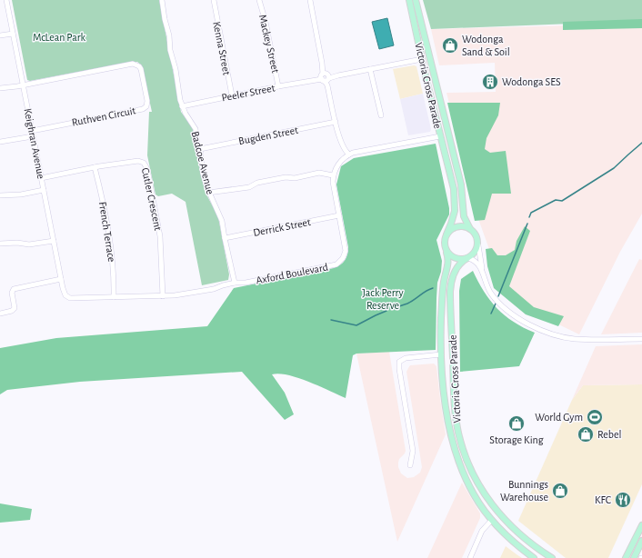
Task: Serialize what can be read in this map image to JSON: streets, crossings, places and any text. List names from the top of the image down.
{
  "streets": {
    "main road": ["Victoria Cross Parade"],
    "street": [
      "Mackey Street",
      "Kenna Street",
      "Peeler Street",
      "Ruthven Circuit",
      "Bugden Street",
      "Keighran Avenue",
      "Badcoe Avenue",
      "Cutler Crescent",
      "Derrick Street",
      "French Terrace",
      "Axford Boulevard"
    ]
  },
  "crossings": [
    ["Mackey Street", "Peeler Street"],
    ["Kenna Street", "Peeler Street"],
    ["Victoria Cross Parade", "Peeler Street"],
    ["Peeler Street", "Badcoe Avenue"],
    ["Ruthven Circuit", "Keighran Avenue"],
    ["Bugden Street", "Badcoe Avenue"],
    ["Keighran Avenue", "Cutler Crescent"],
    ["Keighran Avenue", "Axford Boulevard"],
    ["Badcoe Avenue", "Derrick Street"],
    ["Badcoe Avenue", "Axford Boulevard"],
    ["Cutler Crescent", "French Terrace"],
    ["Cutler Crescent", "Axford Boulevard"],
    ["Derrick Street", "Axford Boulevard"],
    ["French Terrace", "Axford Boulevard"]
  ],
  "parks": ["McLean Park", "Jack Perry Reserve"],
  "places": {
    "shop": [
      "Wodonga Sand & Soil",
      "Storage King",
      "Rebel",
      "Bunnings Warehouse"
    ],
    "building": ["Wodonga SES"],
    "sports": ["World Gym"],
    "restaurant": ["KFC"]
  }
}
